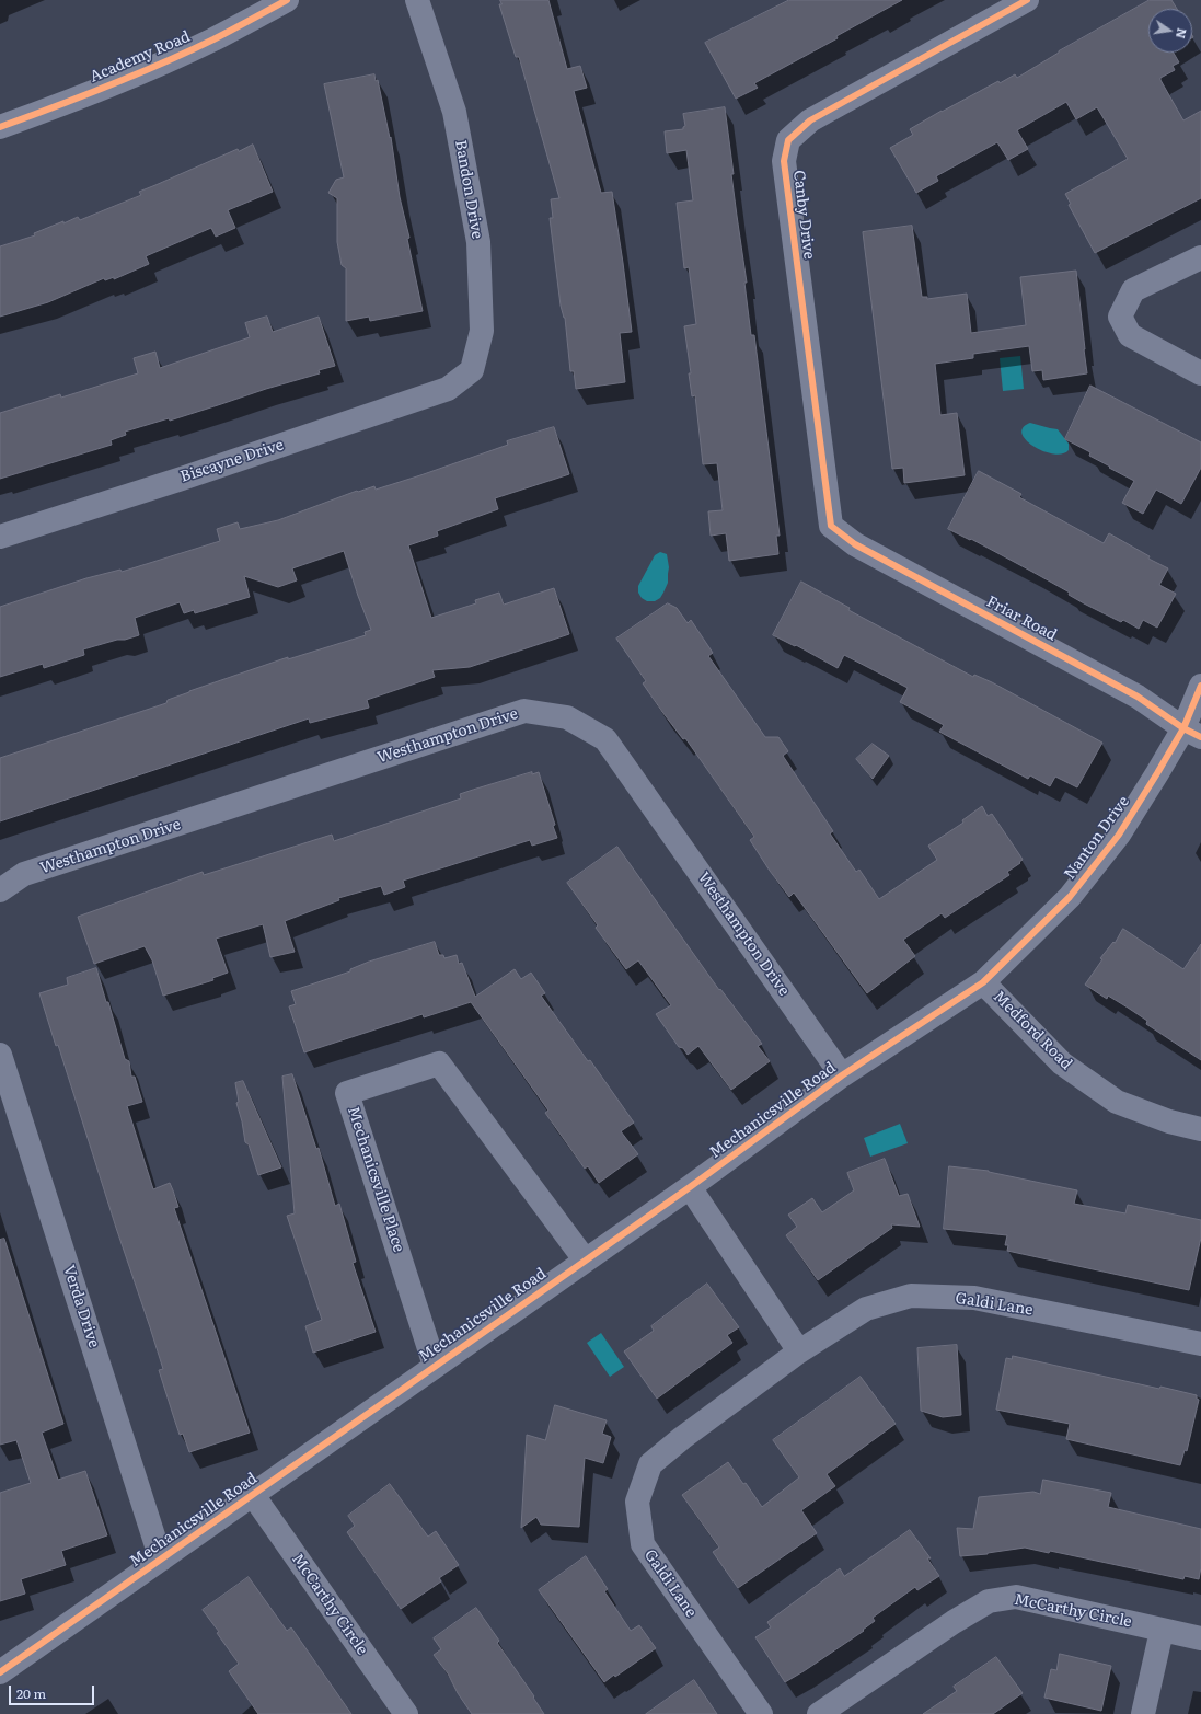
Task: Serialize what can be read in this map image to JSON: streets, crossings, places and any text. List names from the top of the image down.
{
  "streets": {
    "main road": ["Academy Road"],
    "street": [
      "Bandon Drive",
      "Canby Drive",
      "Biscayne Drive",
      "Friar Road",
      "Westhampton Drive",
      "Nanton Drive",
      "Medford Road",
      "Mechanicsville Road",
      "Mechanicsville Place",
      "Galdi Lane",
      "Verda Drive",
      "McCarthy Circle"
    ]
  },
  "crossings": [
    ["Bandon Drive", "Biscayne Drive"],
    ["Canby Drive", "Friar Road"],
    ["Friar Road", "Nanton Drive"],
    ["Westhampton Drive", "Mechanicsville Road"],
    ["Nanton Drive", "Medford Road"],
    ["Nanton Drive", "Mechanicsville Road"],
    ["Medford Road", "Mechanicsville Road"],
    ["Mechanicsville Road", "Mechanicsville Place"],
    ["Mechanicsville Road", "Verda Drive"],
    ["Mechanicsville Road", "McCarthy Circle"]
  ],
  "scale_bar": "20 m",
  "north": "right"
}
